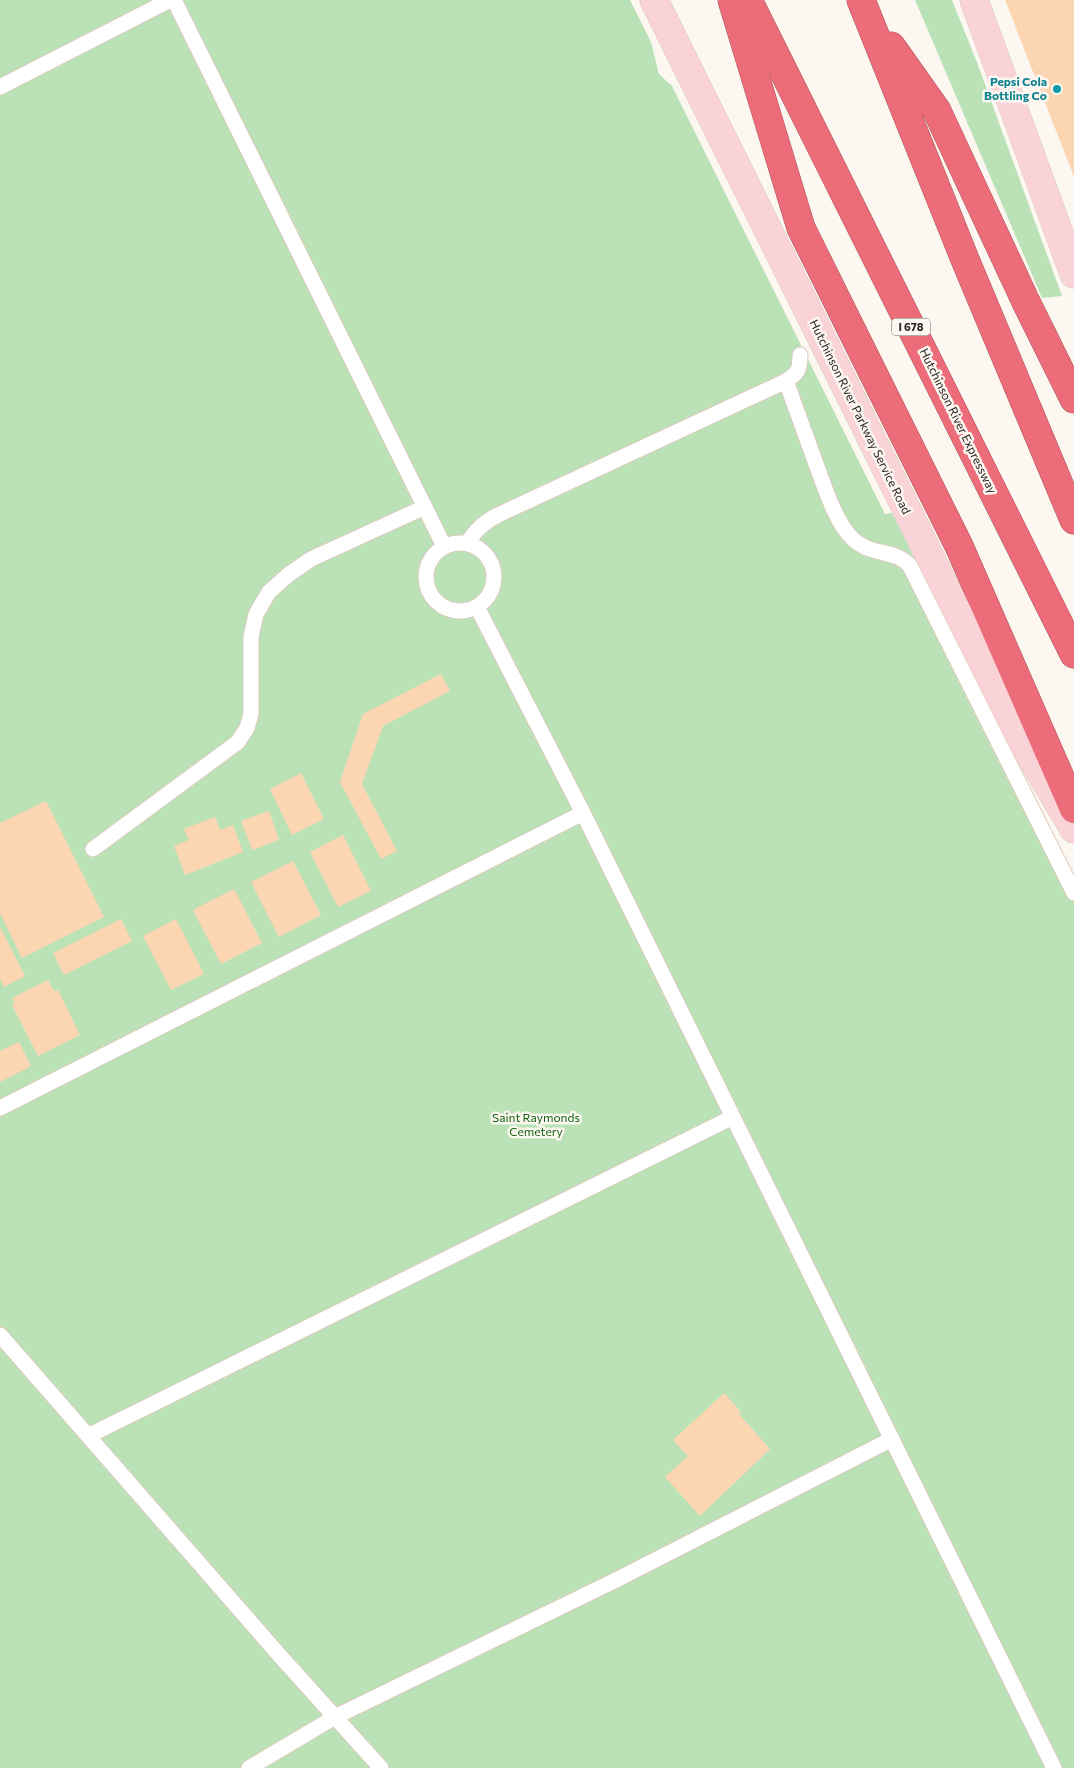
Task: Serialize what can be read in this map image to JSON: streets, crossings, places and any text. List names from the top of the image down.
{
  "streets": {
    "highway": ["I 678", "Hutchinson River Expressway"],
    "street": ["Hutchinson River Parkway Service Road"]
  },
  "parks": ["Saint Raymonds Cemetery"],
  "places": ["Pepsi Cola Bottling Co"]
}
